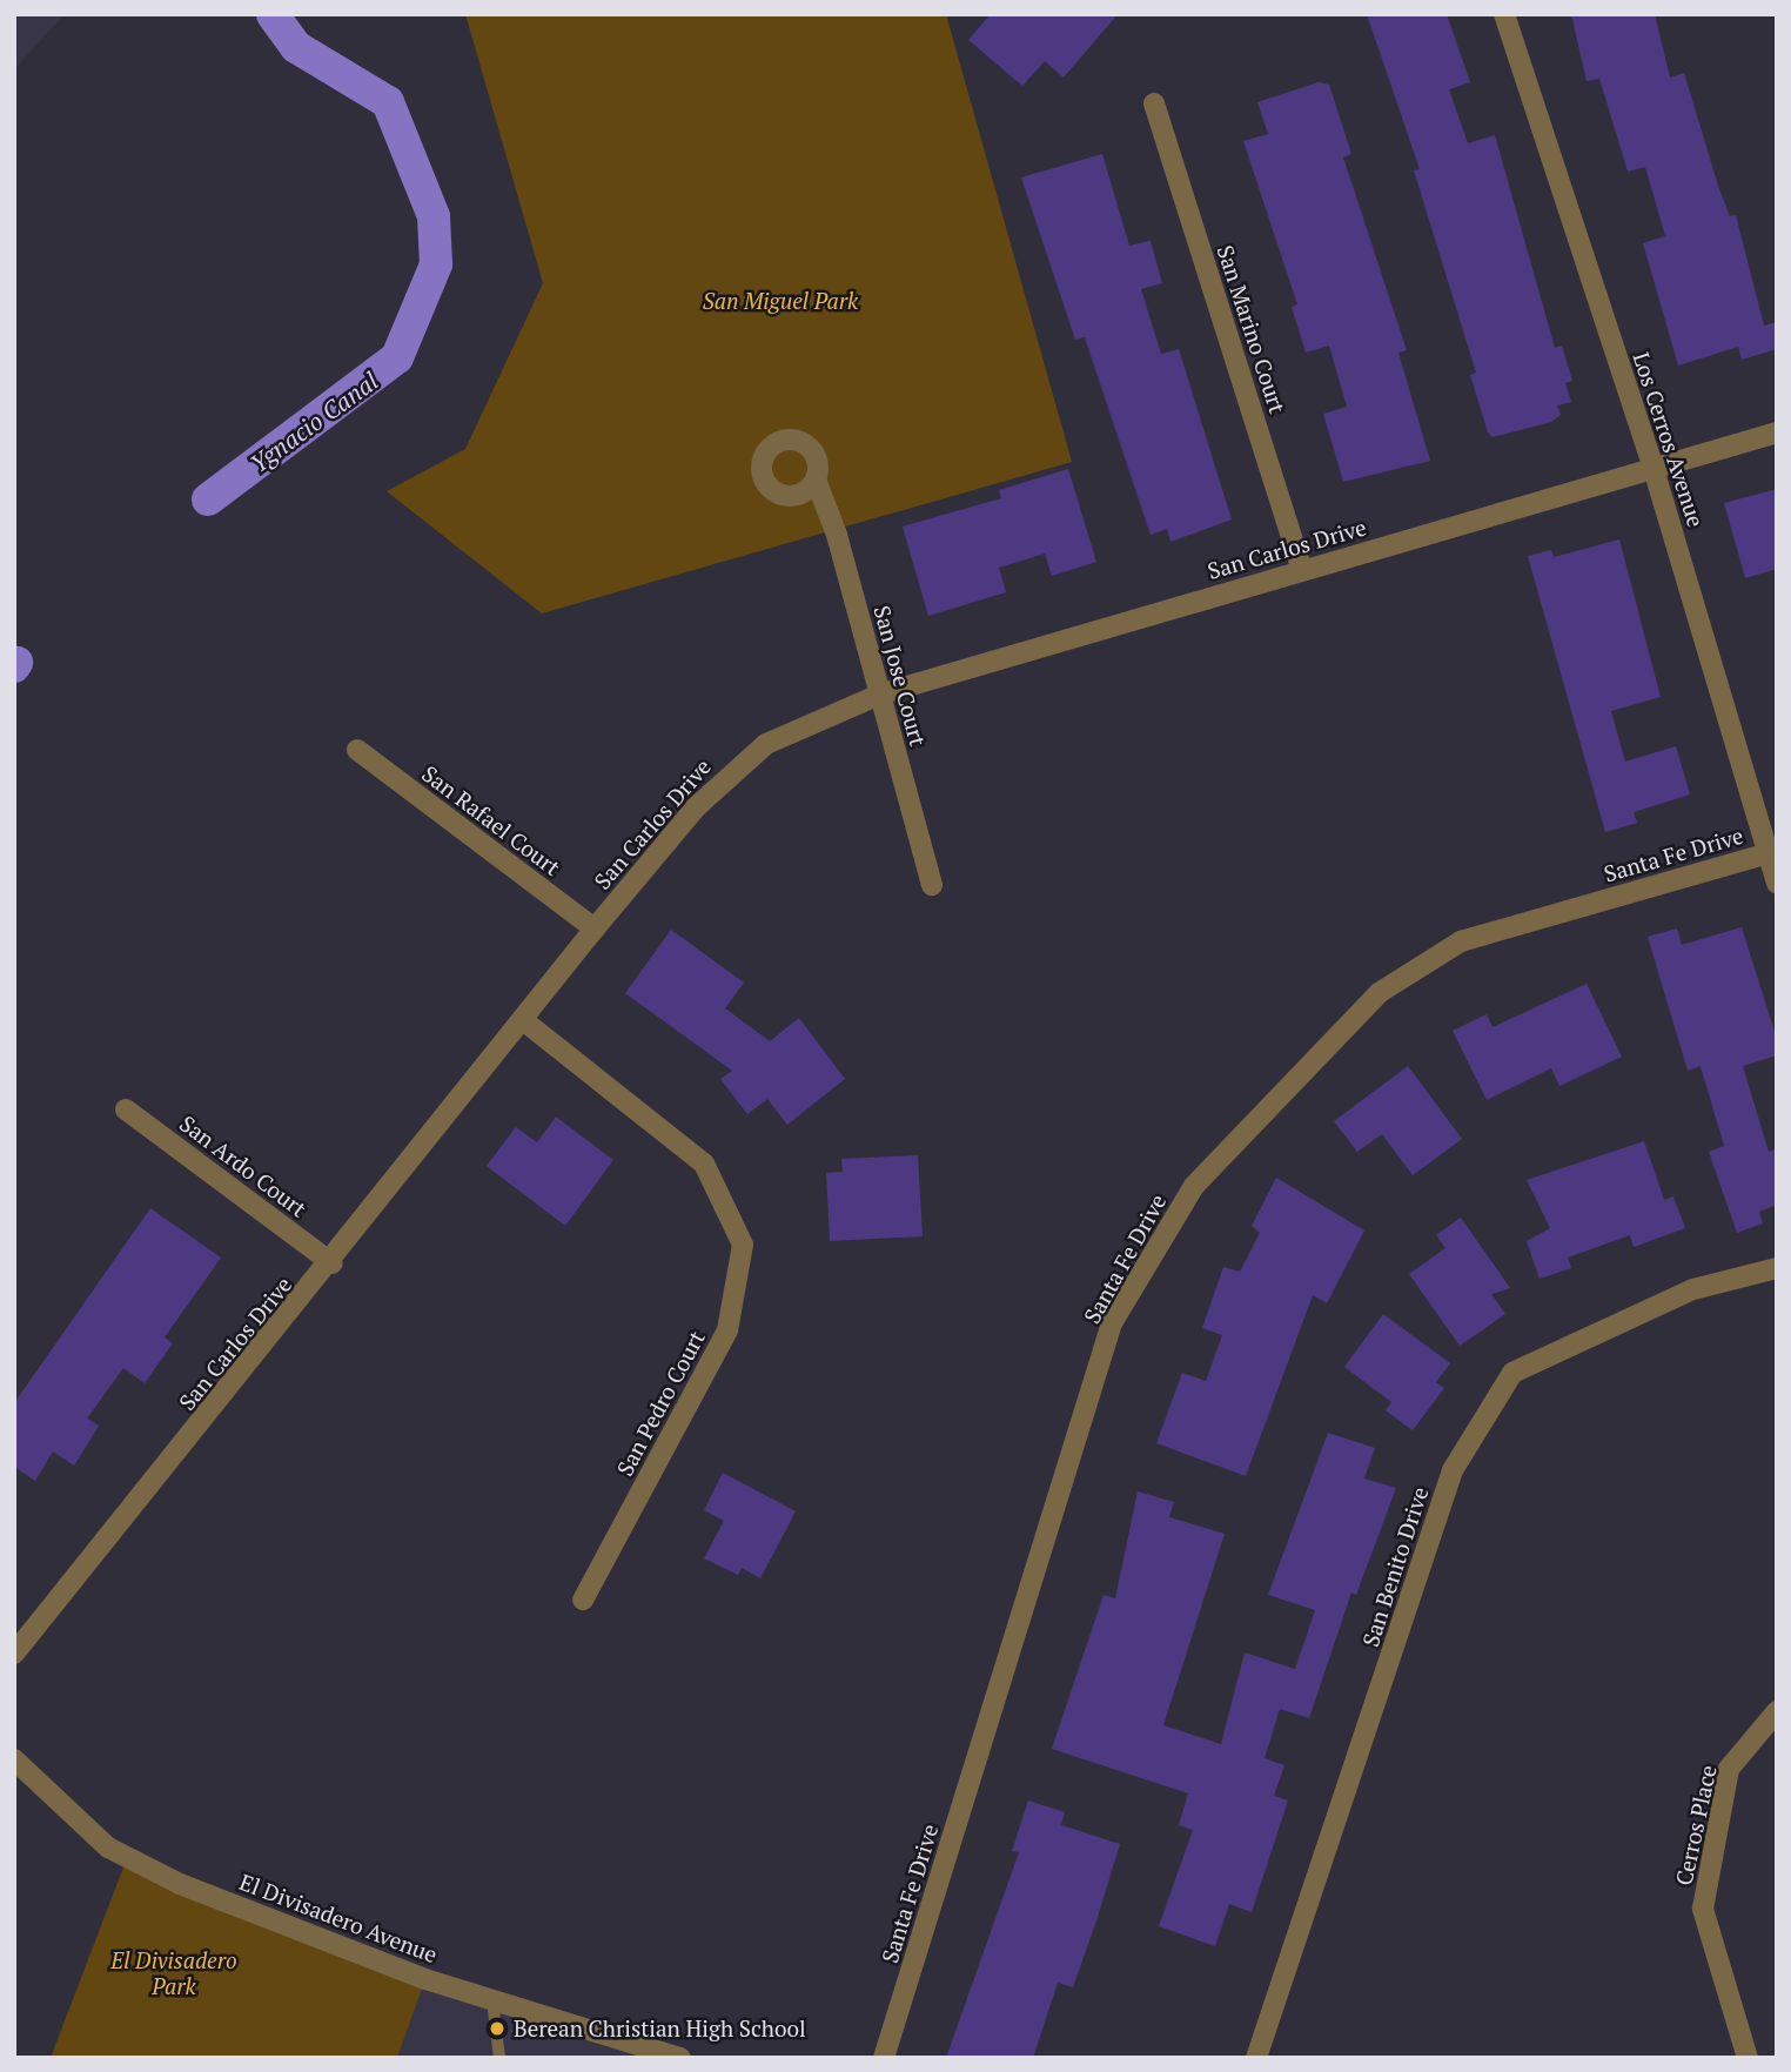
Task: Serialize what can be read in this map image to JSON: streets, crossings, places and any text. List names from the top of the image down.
{
  "streets": {
    "street": [
      "San Marino Court",
      "Los Cerros Avenue",
      "San Carlos Drive",
      "San Jose Court",
      "San Rafael Court",
      "Santa Fe Drive",
      "San Ardo Court",
      "San Pedro Court",
      "San Benito Drive",
      "Cerros Place",
      "El Divisadero Avenue"
    ]
  },
  "crossings": [
    ["San Marino Court", "San Carlos Drive"],
    ["Los Cerros Avenue", "San Carlos Drive"],
    ["Los Cerros Avenue", "Santa Fe Drive"],
    ["San Carlos Drive", "San Jose Court"],
    ["San Carlos Drive", "San Rafael Court"],
    ["San Carlos Drive", "San Ardo Court"],
    ["San Carlos Drive", "San Pedro Court"]
  ],
  "water": ["Ygnacio Canal"],
  "parks": ["San Miguel Park", "El Divisadero Park"],
  "places": ["Berean Christian High School"]
}
